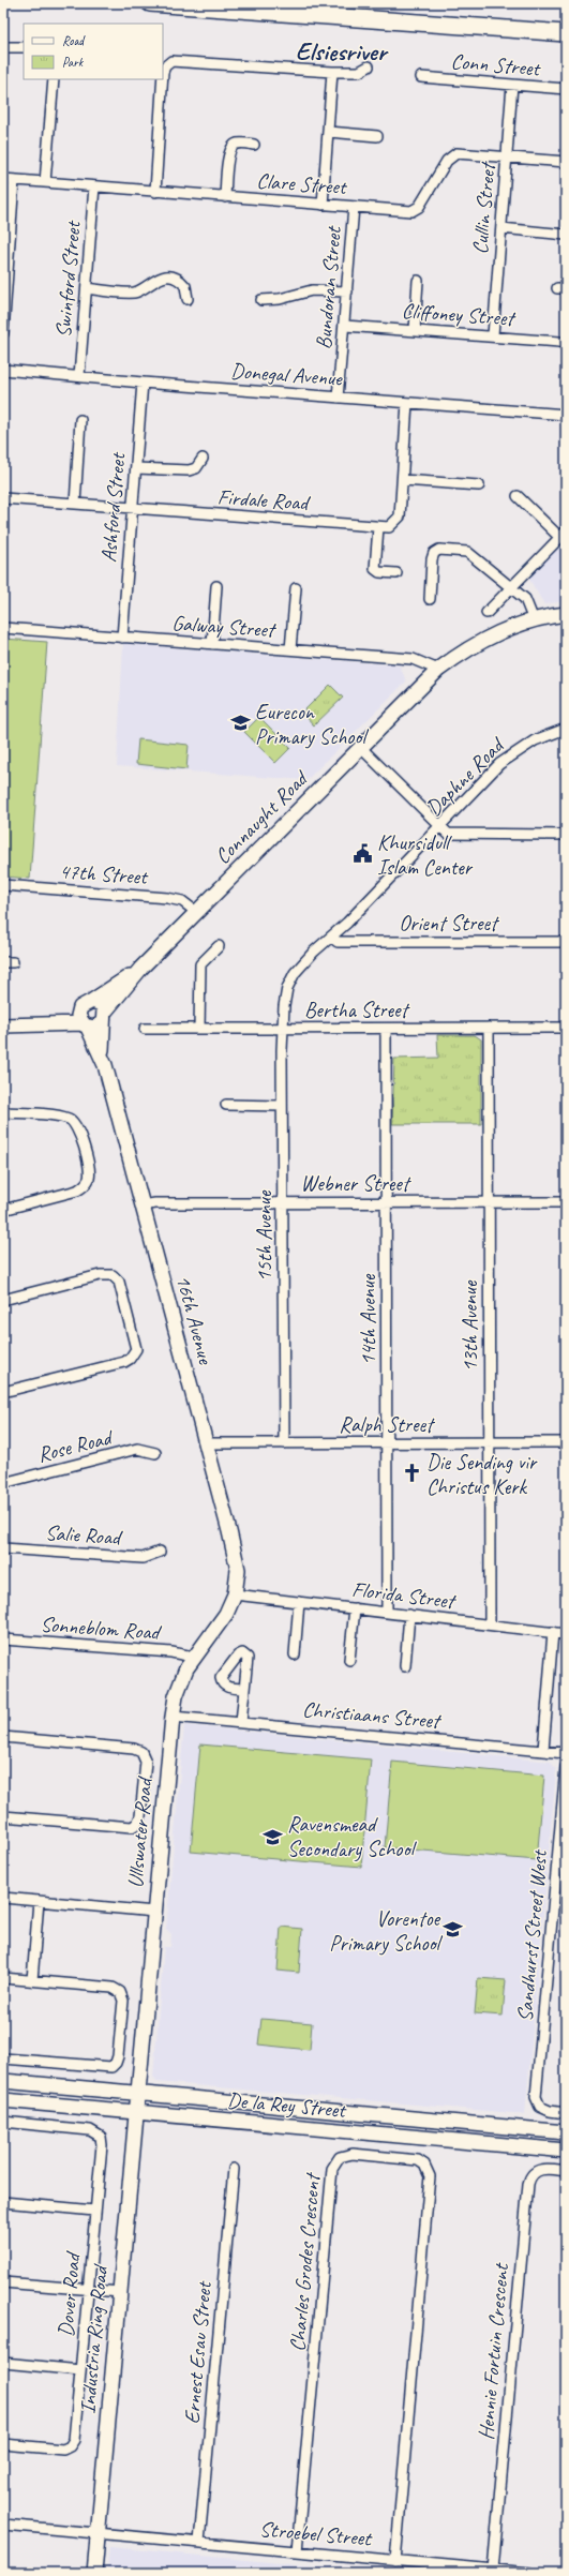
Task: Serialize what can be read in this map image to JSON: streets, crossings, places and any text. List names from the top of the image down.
{
  "streets": {
    "street": [
      "Conn Street",
      "Clare Street",
      "Cullin Street",
      "Swinford Street",
      "Bundoran Street",
      "Cliffoney Street",
      "Donegal Avenue",
      "Firdale Road",
      "Ashford Street",
      "Galway Street",
      "Daphne Road",
      "Connaught Road",
      "47th Street",
      "Orient Street",
      "Bertha Street",
      "Webner Street",
      "15th Avenue",
      "16th Avenue",
      "14th Avenue",
      "13th Avenue",
      "Ralph Street",
      "Rose Road",
      "Salie Road",
      "Florida Street",
      "Sonneblom Road",
      "Christiaans Street",
      "Ullswater Road",
      "Sandhurst Street West",
      "De la Rey Street",
      "Charles Grodes Crescent",
      "Dover Road",
      "Industria Ring Road",
      "Hennie Fortuin Crescent",
      "Ernest Esau Street",
      "Stroebel Street"
    ]
  },
  "crossings": [
    ["Conn Street", "Cullin Street"],
    ["Clare Street", "Cullin Street"],
    ["Clare Street", "Swinford Street"],
    ["Clare Street", "Bundoran Street"],
    ["Cullin Street", "Cliffoney Street"],
    ["Swinford Street", "Donegal Avenue"],
    ["Bundoran Street", "Cliffoney Street"],
    ["Bundoran Street", "Donegal Avenue"],
    ["Donegal Avenue", "Firdale Road"],
    ["Donegal Avenue", "Ashford Street"],
    ["Firdale Road", "Ashford Street"],
    ["Ashford Street", "Galway Street"],
    ["Galway Street", "Connaught Road"],
    ["Daphne Road", "Orient Street"],
    ["Daphne Road", "Bertha Street"],
    ["Daphne Road", "15th Avenue"],
    ["Connaught Road", "47th Street"],
    ["Connaught Road", "16th Avenue"],
    ["Bertha Street", "15th Avenue"],
    ["Bertha Street", "14th Avenue"],
    ["Bertha Street", "13th Avenue"],
    ["Webner Street", "15th Avenue"],
    ["Webner Street", "16th Avenue"],
    ["Webner Street", "14th Avenue"],
    ["Webner Street", "13th Avenue"],
    ["15th Avenue", "Ralph Street"],
    ["16th Avenue", "Ralph Street"],
    ["16th Avenue", "Florida Street"],
    ["16th Avenue", "Ullswater Road"],
    ["14th Avenue", "Ralph Street"],
    ["14th Avenue", "Florida Street"],
    ["13th Avenue", "Ralph Street"],
    ["13th Avenue", "Florida Street"],
    ["Florida Street", "Ullswater Road"],
    ["Sonneblom Road", "Ullswater Road"],
    ["Christiaans Street", "Ullswater Road"],
    ["Ullswater Road", "De la Rey Street"],
    ["Ullswater Road", "Industria Ring Road"],
    ["De la Rey Street", "Industria Ring Road"],
    ["Charles Grodes Crescent", "Stroebel Street"],
    ["Industria Ring Road", "Stroebel Street"],
    ["Hennie Fortuin Crescent", "Stroebel Street"],
    ["Ernest Esau Street", "Stroebel Street"]
  ],
  "districts": ["Elsiesriver"],
  "places": {
    "school or university": ["Eurecon Primary School", "Ravensmead Secondary School", "Vorentoe Primary School"],
    "public building": ["Khursidull Islam Center"],
    "church": ["Die Sending vir Christus Kerk"]
  },
  "legend": ["Road", "Park"]
}
